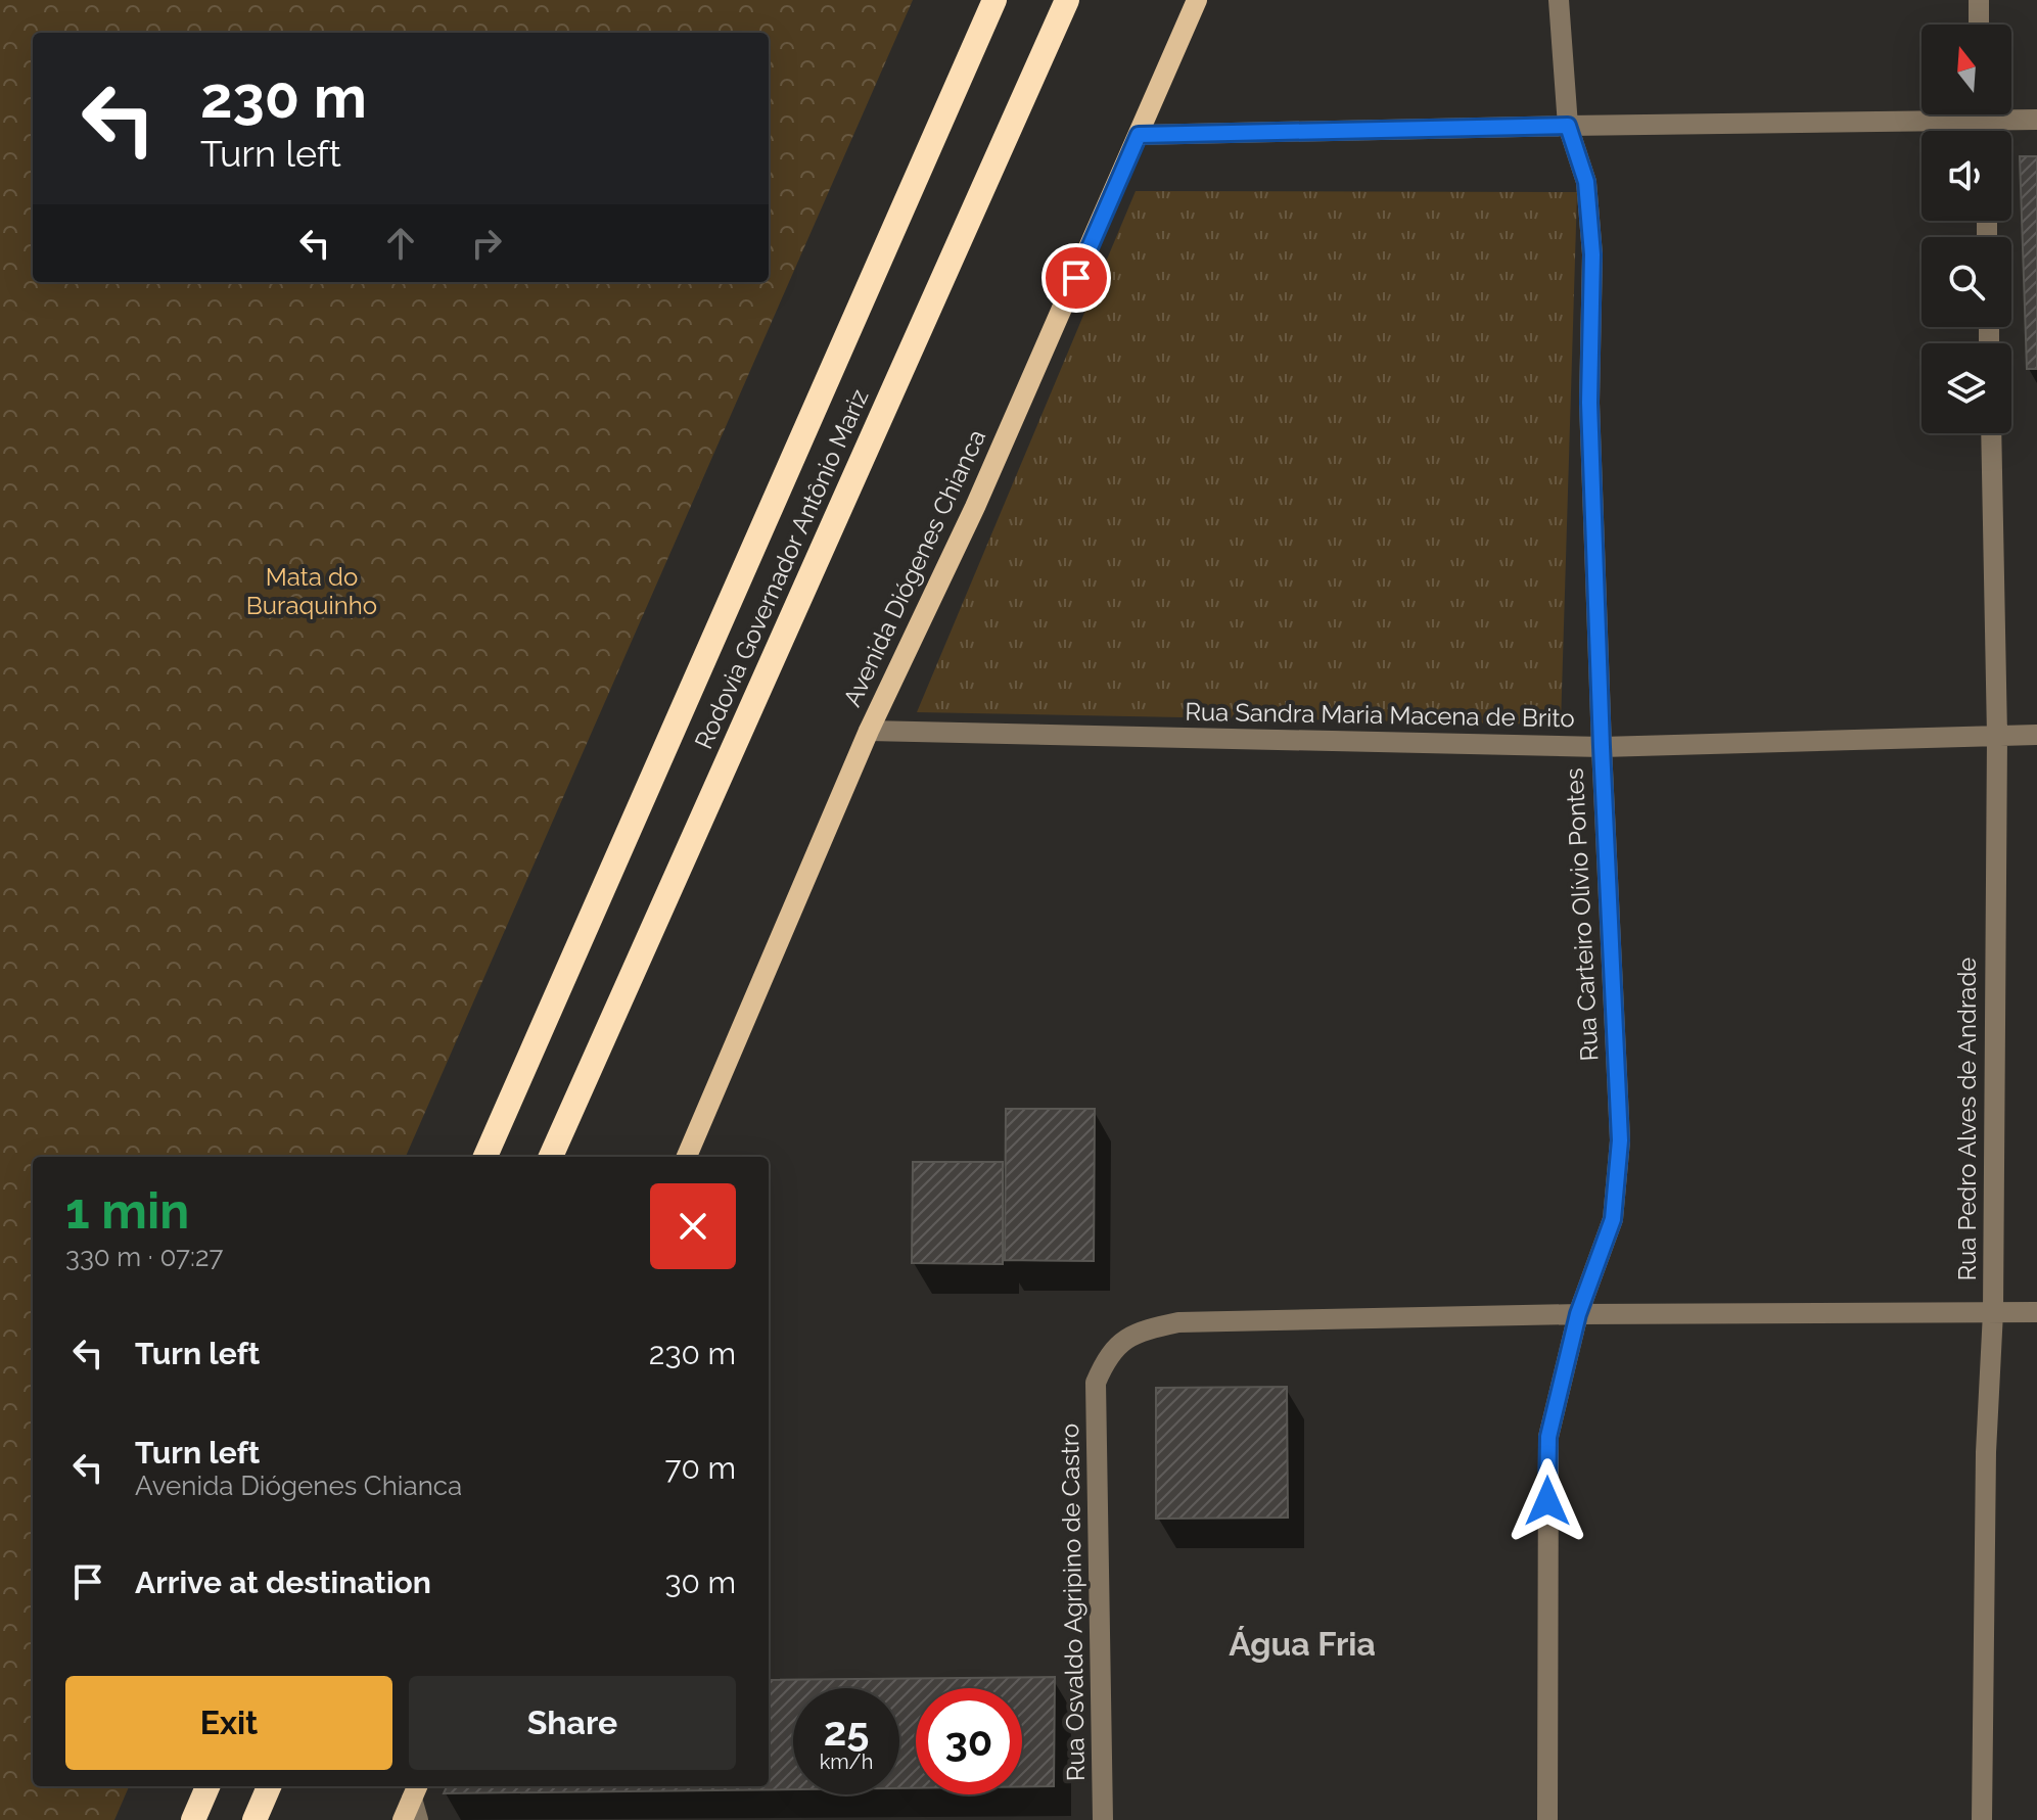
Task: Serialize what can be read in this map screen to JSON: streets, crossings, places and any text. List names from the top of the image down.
{
  "streets": {
    "highway": ["Rodovia Governador Antônio Mariz"],
    "main road": ["Avenida Diógenes Chianca"],
    "street": [
      "Rua Sandra Maria Macena de Brito",
      "Rua Carteiro Olívio Pontes",
      "Rua Pedro Alves de Andrade",
      "Rua Osvaldo Agripino de Castro"
    ]
  },
  "crossings": [
    ["Avenida Diógenes Chianca", "Rua Sandra Maria Macena de Brito"],
    ["Rua Sandra Maria Macena de Brito", "Rua Carteiro Olívio Pontes"],
    ["Rua Sandra Maria Macena de Brito", "Rua Pedro Alves de Andrade"],
    ["Rua Carteiro Olívio Pontes", "Rua Osvaldo Agripino de Castro"]
  ],
  "districts": ["Água Fria"],
  "parks": ["Mata do Buraquinho"],
  "north": "top",
  "page": {
    "turn": ["230 m", "Turn left"],
    "heading": ["1 min", "330 m · 07:27"],
    "list": [
      {
        "name": "Turn left",
        "value": "230 m"
      },
      {
        "name": "Turn left",
        "note": "Avenida Diógenes Chianca",
        "value": "70 m"
      },
      {
        "name": "Arrive at destination",
        "value": "30 m"
      }
    ],
    "buttons": ["Exit", "Share"],
    "speed": "25 km/h",
    "limit": "30"
  }
}
